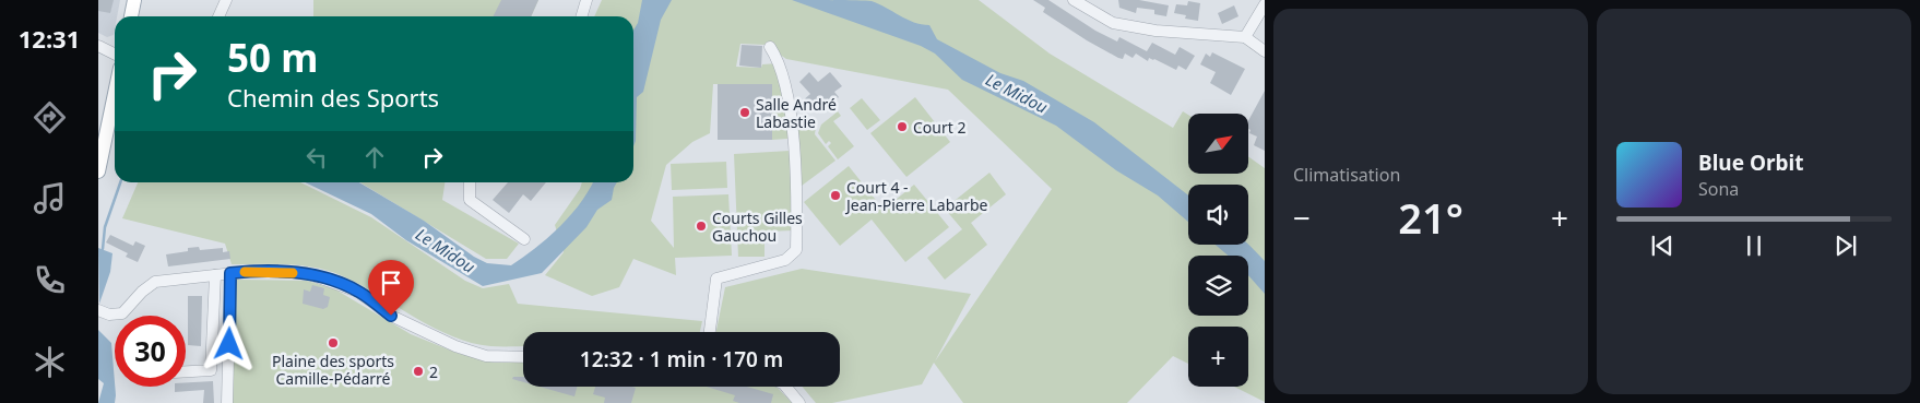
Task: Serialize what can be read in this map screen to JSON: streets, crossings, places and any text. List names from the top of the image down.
{
  "water": ["Le Midou"],
  "places": [
    "Salle André Labastie",
    "Court 2",
    "Court 4 - Jean-Pierre Labarbe",
    "Courts Gilles Gauchou",
    "Plaine des sports Camille-Pédarré",
    "2"
  ],
  "north": "top right",
  "page": {
    "tabs": "12:31",
    "tile": "Climatisation",
    "turn": ["50 m", "Chemin des Sports"],
    "map_buttons": "+",
    "song": ["Blue Orbit", "Sona"],
    "heat": ["−", "21°", "+"],
    "limit": "30",
    "trip": "12:32 · 1 min · 170 m"
  }
}
